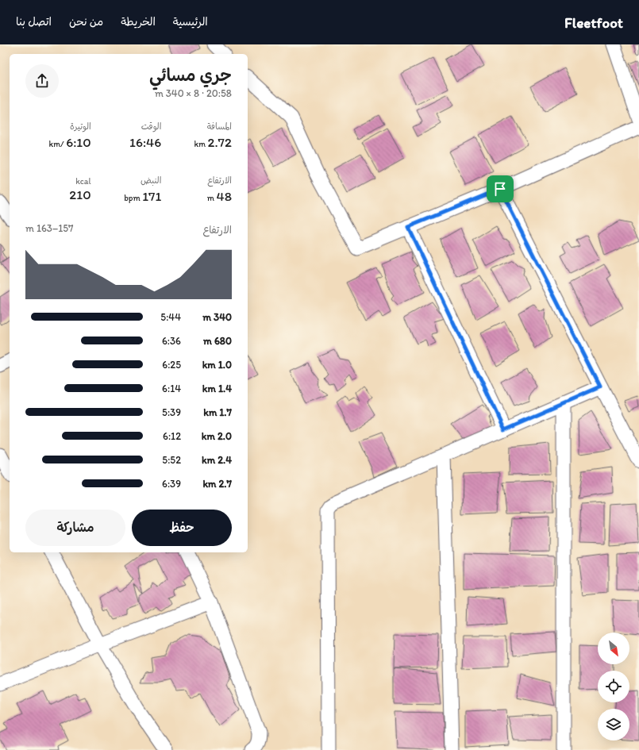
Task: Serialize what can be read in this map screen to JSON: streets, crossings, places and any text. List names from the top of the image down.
{
  "north": "bottom right",
  "page": {
    "header": "Fleetfoot",
    "nav": [
      "الرئيسية",
      "الخريطة",
      "من نحن",
      "اتصل بنا"
    ],
    "heading": ["جري مسائي", "20:58 · 8 × 340 m"],
    "stats": [
      ["المسافة", "2.72 km"],
      ["الوقت", "16:46"],
      ["الوتيرة", "6:10 /km"],
      ["الارتفاع", "48 m"],
      ["النبض", "171 bpm"],
      ["kcal", "210"]
    ],
    "chart": ["الارتفاع", "157–163 m"],
    "list": [
      {
        "name": "340 m",
        "note": "5:44"
      },
      {
        "name": "680 m",
        "note": "6:36"
      },
      {
        "name": "1.0 km",
        "note": "6:25"
      },
      {
        "name": "1.4 km",
        "note": "6:14"
      },
      {
        "name": "1.7 km",
        "note": "5:39"
      },
      {
        "name": "2.0 km",
        "note": "6:12"
      },
      {
        "name": "2.4 km",
        "note": "5:52"
      },
      {
        "name": "2.7 km",
        "note": "6:39"
      }
    ],
    "buttons": ["حفظ", "مشاركة"]
  }
}
